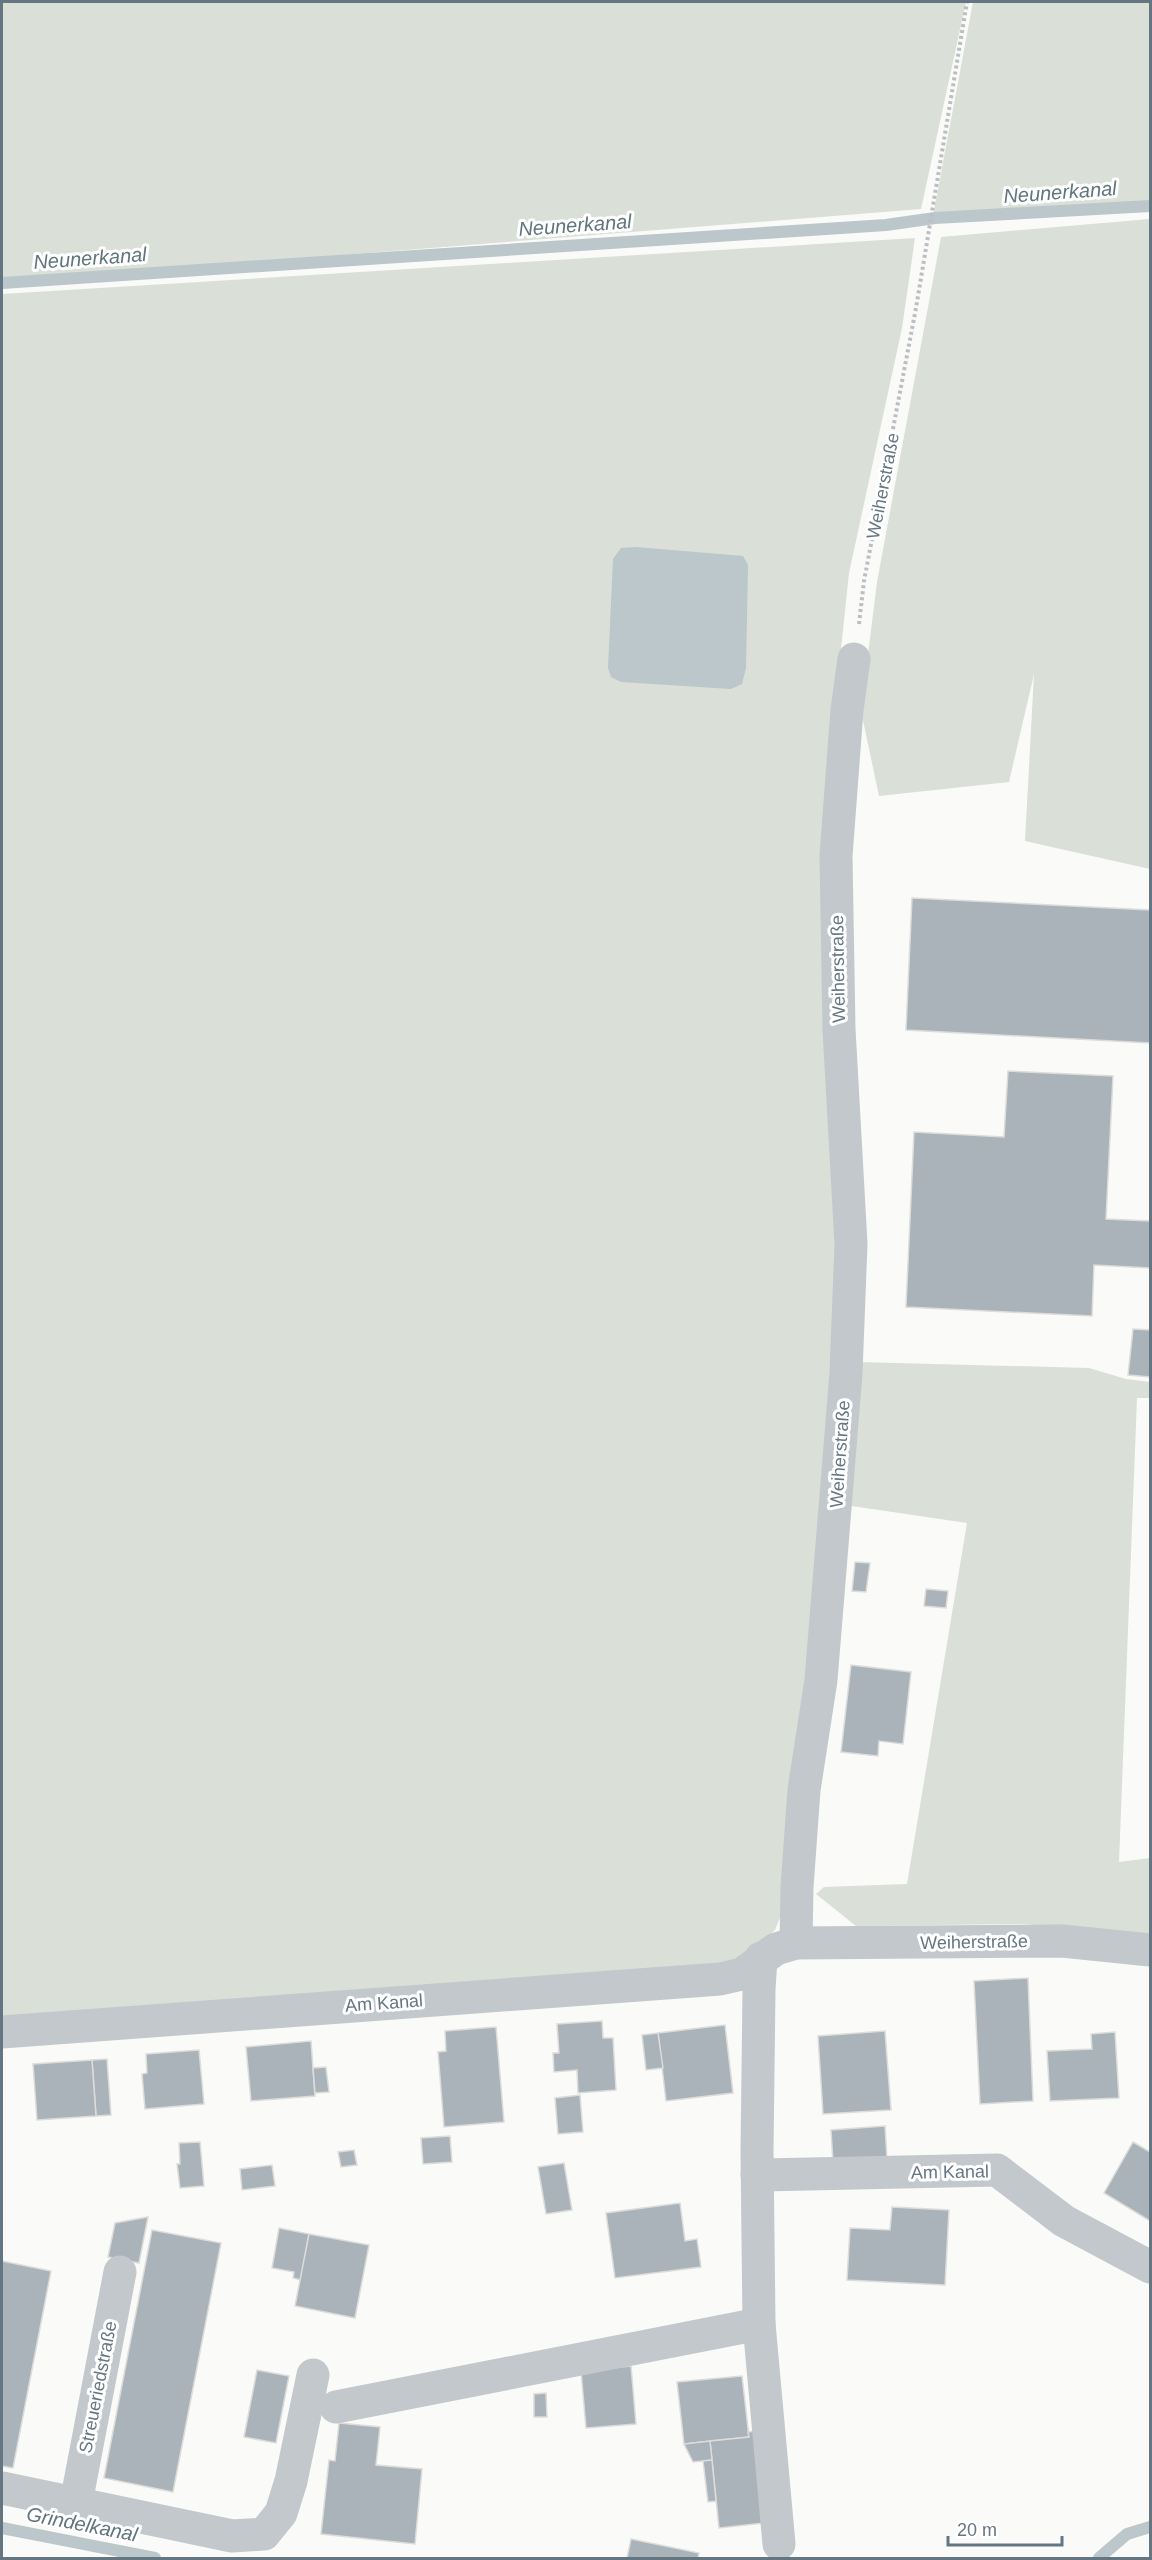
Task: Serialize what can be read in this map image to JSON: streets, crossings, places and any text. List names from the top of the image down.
{
  "streets": {
    "street": ["Weiherstraße", "Am Kanal", "Streueriedstraße"]
  },
  "crossings": [
    ["Weiherstraße", "Am Kanal"]
  ],
  "water": ["Neunerkanal", "Grindelkanal"],
  "scale_bar": "20 m"
}
